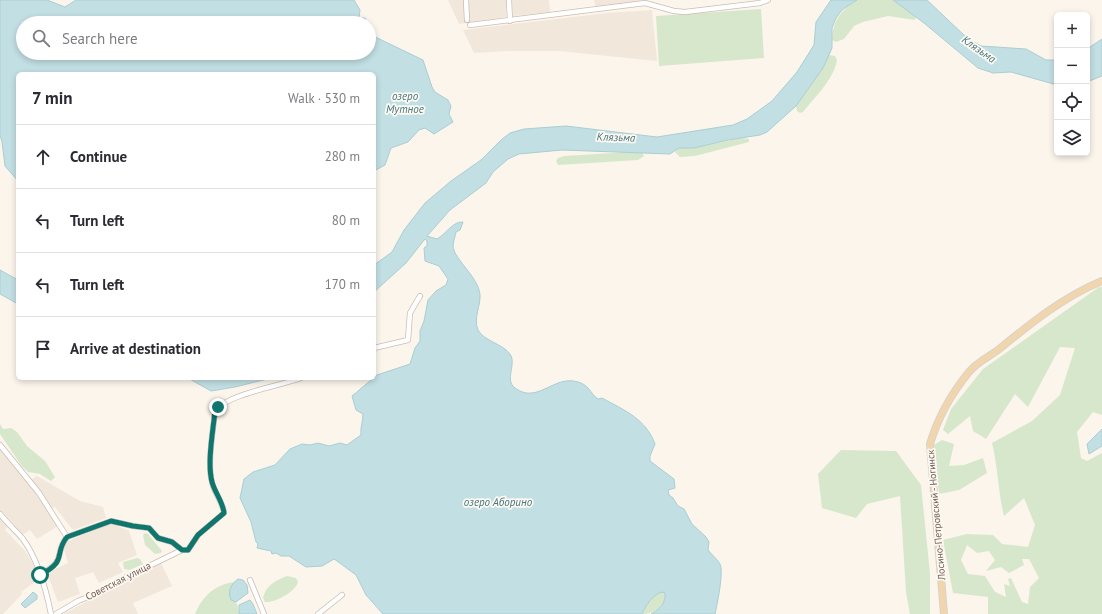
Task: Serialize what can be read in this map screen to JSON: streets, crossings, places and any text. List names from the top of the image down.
{
  "streets": {
    "main road": ["Лосино-Петровский - Ногинск"],
    "street": ["Советская улица"]
  },
  "water": ["Клязьма", "озеро Мутное", "озеро Аборино"],
  "page": {
    "map_buttons": ["+", "−"],
    "search": "Search here",
    "heading": ["7 min", "Walk · 530 m"],
    "list": [
      ["Continue", "280 m"],
      ["Turn left", "80 m"],
      ["Turn left", "170 m"],
      "Arrive at destination"
    ]
  }
}
